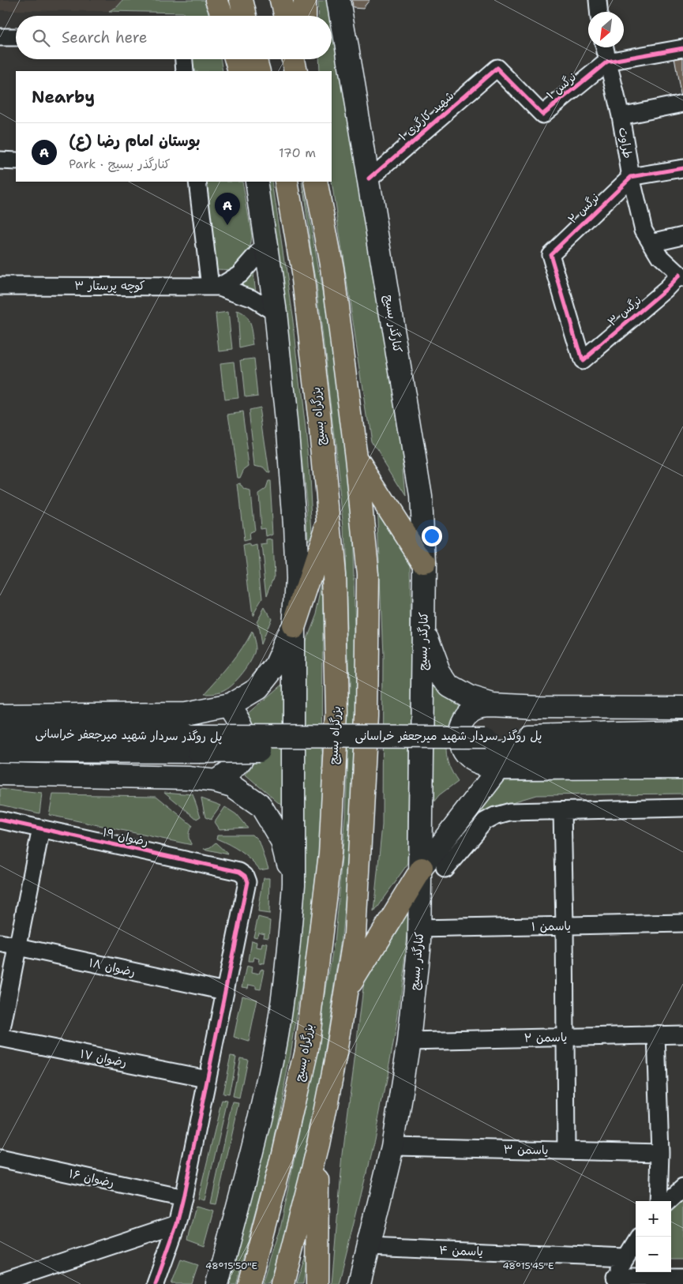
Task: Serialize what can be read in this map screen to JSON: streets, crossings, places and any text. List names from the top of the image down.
{
  "streets": {
    "highway": ["بزرگراه بسیج"],
    "main road": ["کنارگذر بسیج", "پل روگذر سردار شهید میرجعفر خراسانی"],
    "street": [
      "نرگس ۱",
      "شهید کارگری ۱",
      "طراوت",
      "نرگس ۲",
      "کوچه پرستار ۳",
      "نرگس ۳",
      "رضوان ۱۹",
      "یاسمن ۱",
      "رضوان ۱۸",
      "یاسمن ۲",
      "رضوان ۱۷",
      "یاسمن ۳",
      "رضوان ۱۶",
      "یاسمن ۴"
    ]
  },
  "crossings": [
    ["نرگس ۱", "شهید کارگری ۱"],
    ["نرگس ۱", "طراوت"],
    ["شهید کارگری ۱", "کنارگذر بسیج"],
    ["طراوت", "نرگس ۲"],
    ["طراوت", "نرگس ۳"],
    ["نرگس ۲", "نرگس ۳"],
    ["کنارگذر بسیج", "یاسمن ۱"],
    ["کنارگذر بسیج", "یاسمن ۲"],
    ["کنارگذر بسیج", "یاسمن ۳"],
    ["کنارگذر بسیج", "یاسمن ۴"],
    ["رضوان ۱۹", "رضوان ۱۸"]
  ],
  "north": "bottom left",
  "page": {
    "search": "Search here",
    "heading": "Nearby",
    "list": [
      {
        "mark": "A",
        "name": "بوستان امام رضا (ع)",
        "note": "Park · کنارگذر بسیج",
        "value": "170 m"
      }
    ],
    "pins": "A",
    "map_buttons": ["+", "−"]
  },
  "coordinates": ["48°15'50\"E", "48°15'45\"E"]
}
